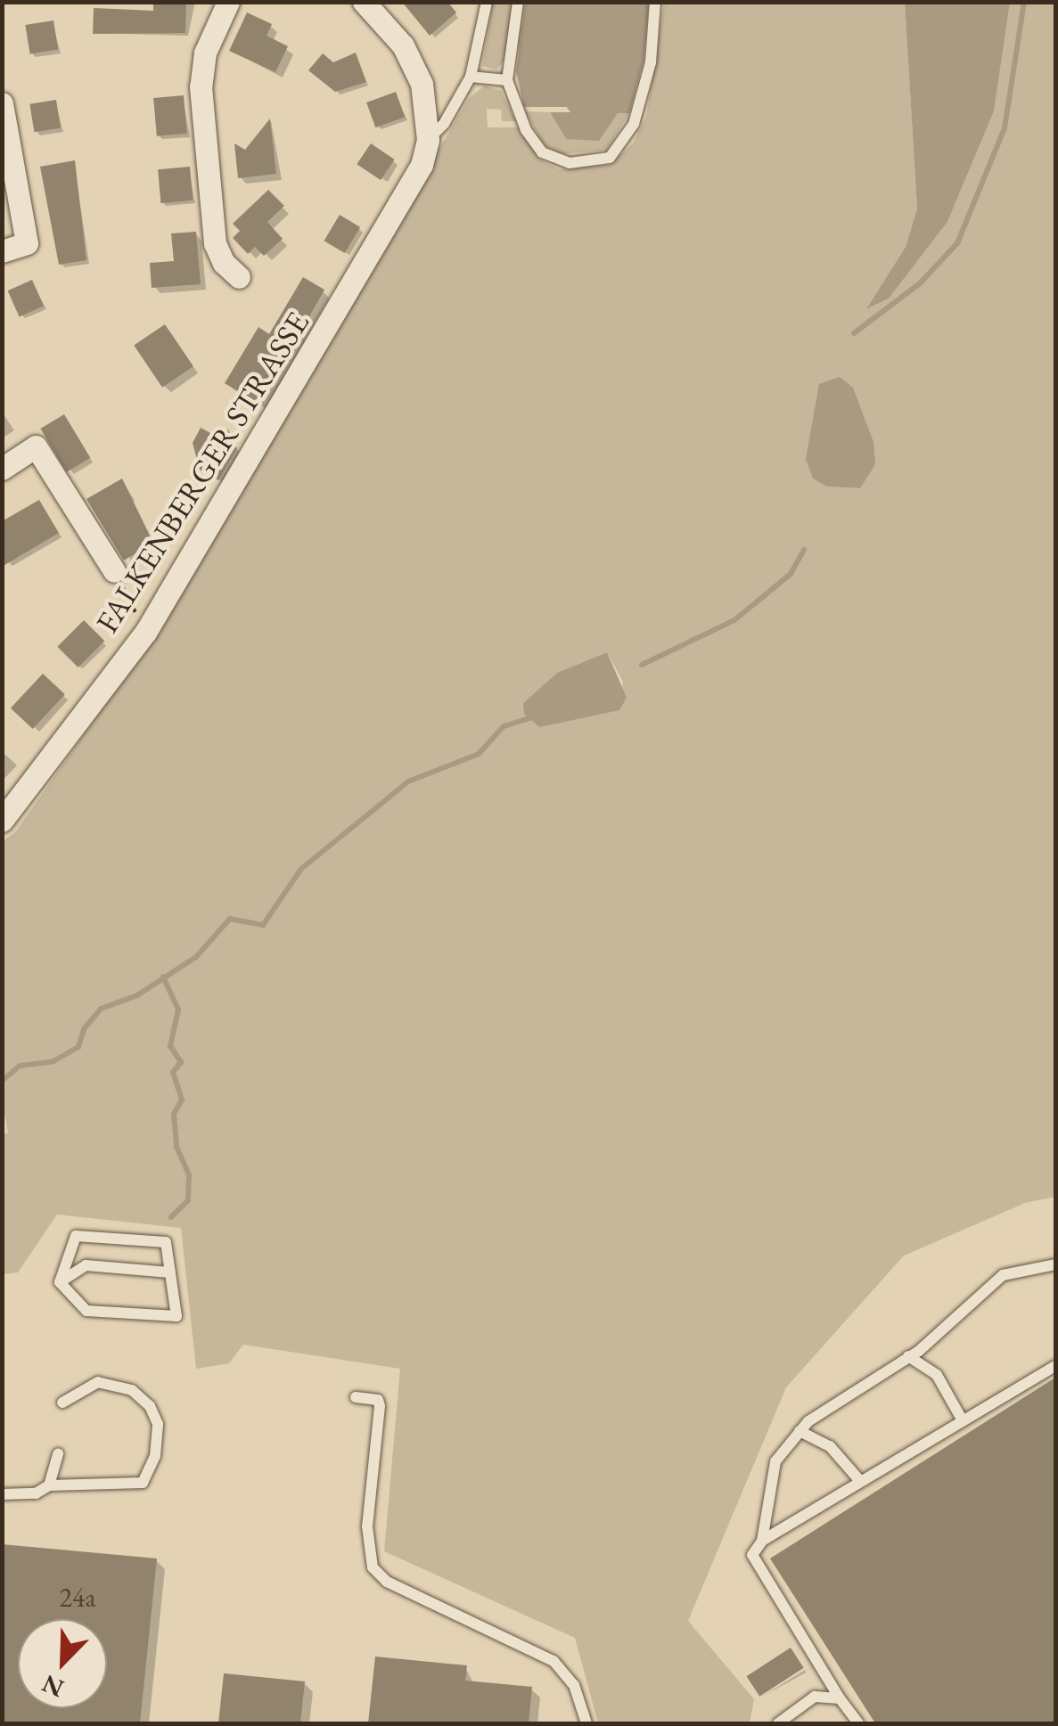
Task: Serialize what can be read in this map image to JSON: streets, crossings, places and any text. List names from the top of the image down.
{
  "streets": {
    "street": ["FALKENBERGER STRASSE"]
  },
  "house_numbers": ["24a"],
  "north": "bottom left"
}
